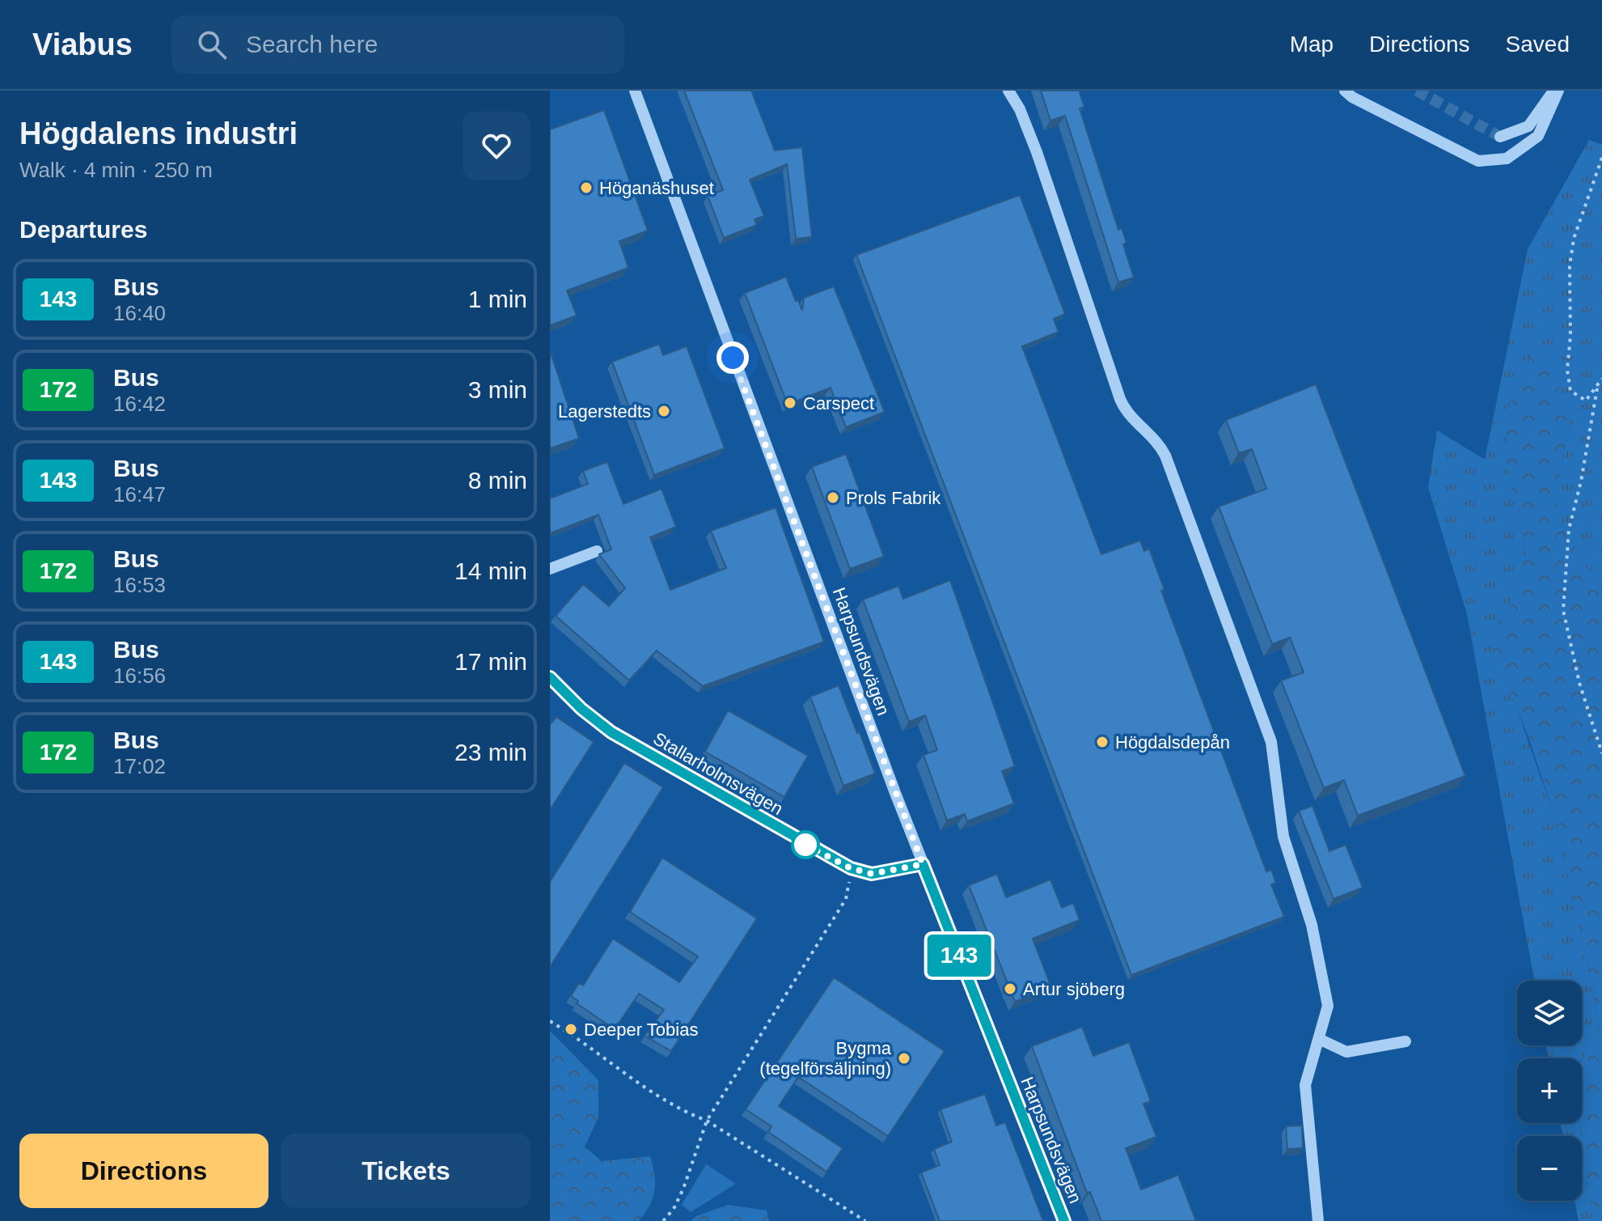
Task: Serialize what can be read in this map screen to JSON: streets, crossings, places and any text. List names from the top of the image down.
{
  "streets": {
    "street": ["Harpsundsvägen", "Stallarholmsvägen"]
  },
  "crossings": [
    ["Harpsundsvägen", "Stallarholmsvägen"]
  ],
  "places": [
    "Höganäshuset",
    "Carspect",
    "Lagerstedts",
    "Prols Fabrik",
    "Högdalsdepån",
    "Artur sjöberg",
    "Deeper Tobias",
    "Bygma (tegelförsäljning)"
  ],
  "lines": ["bus line 143"],
  "page": {
    "header": "Viabus",
    "search": "Search here",
    "nav": ["Map", "Directions", "Saved"],
    "heading": [
      ["Högdalens industri", "Walk · 4 min · 250 m"],
      "Departures"
    ],
    "on_map": "143",
    "list": [
      {
        "mark": "143",
        "name": "Bus",
        "note": "16:40",
        "value": "1 min"
      },
      {
        "mark": "172",
        "name": "Bus",
        "note": "16:42",
        "value": "3 min"
      },
      {
        "mark": "143",
        "name": "Bus",
        "note": "16:47",
        "value": "8 min"
      },
      {
        "mark": "172",
        "name": "Bus",
        "note": "16:53",
        "value": "14 min"
      },
      {
        "mark": "143",
        "name": "Bus",
        "note": "16:56",
        "value": "17 min"
      },
      {
        "mark": "172",
        "name": "Bus",
        "note": "17:02",
        "value": "23 min"
      }
    ],
    "map_buttons": ["+", "−"],
    "buttons": ["Directions", "Tickets"]
  }
}
